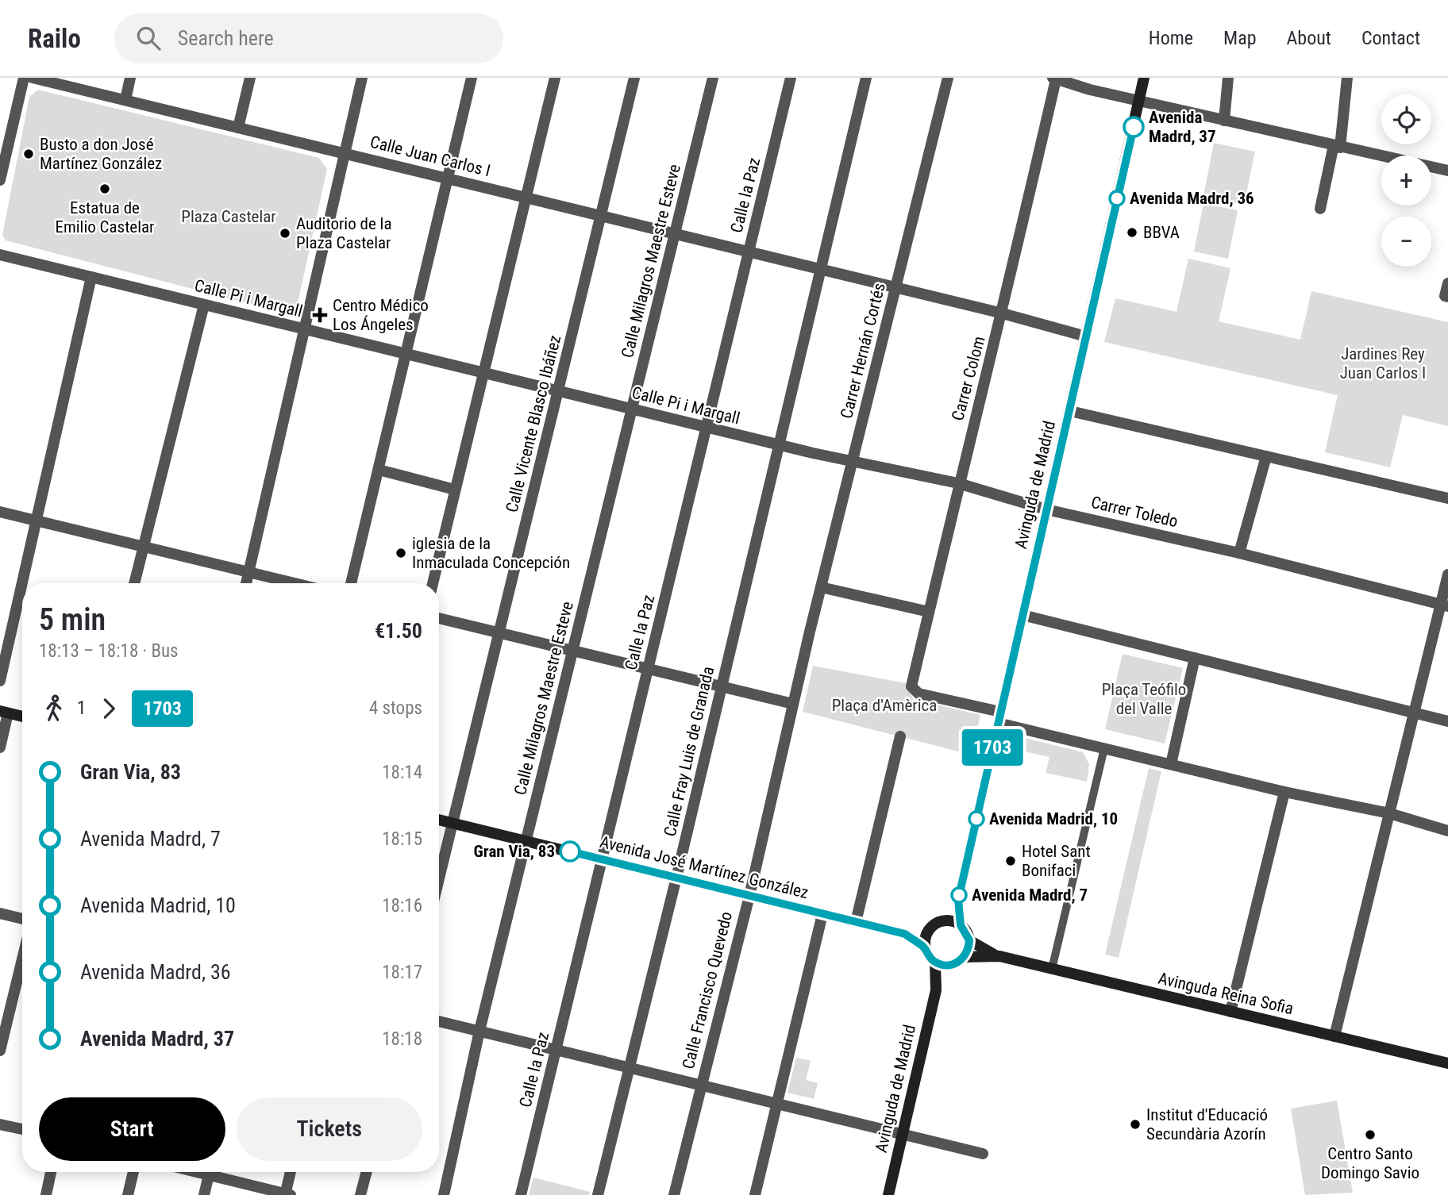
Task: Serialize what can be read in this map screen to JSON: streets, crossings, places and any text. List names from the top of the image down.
{
  "streets": {
    "street": [
      "Calle Juan Carlos I",
      "Calle la Paz",
      "Calle Milagros Maestre Esteve",
      "Calle Pi i Margall",
      "Carrer Hernán Cortés",
      "Carrer Colom",
      "Calle Vicente Blasco Ibáñez",
      "Avinguda de Madrid",
      "Carrer Toledo",
      "Calle Fray Luis de Granada",
      "Avenida José Martínez González",
      "Calle Francisco Quevedo",
      "Avinguda Reina Sofia"
    ]
  },
  "crossings": [
    ["Calle Juan Carlos I", "Calle la Paz"],
    ["Calle Juan Carlos I", "Calle Milagros Maestre Esteve"],
    ["Calle Juan Carlos I", "Carrer Hernán Cortés"],
    ["Calle Juan Carlos I", "Carrer Colom"],
    ["Calle Juan Carlos I", "Calle Vicente Blasco Ibáñez"],
    ["Calle Juan Carlos I", "Avinguda de Madrid"],
    ["Calle Juan Carlos I", "Calle Fray Luis de Granada"],
    ["Calle la Paz", "Calle Pi i Margall"],
    ["Calle la Paz", "Avenida José Martínez González"],
    ["Calle Milagros Maestre Esteve", "Calle Pi i Margall"],
    ["Calle Milagros Maestre Esteve", "Avenida José Martínez González"],
    ["Calle Pi i Margall", "Calle Vicente Blasco Ibáñez"],
    ["Calle Pi i Margall", "Carrer Toledo"],
    ["Calle Pi i Margall", "Calle Fray Luis de Granada"],
    ["Carrer Hernán Cortés", "Carrer Toledo"],
    ["Carrer Hernán Cortés", "Calle Francisco Quevedo"],
    ["Carrer Colom", "Avinguda de Madrid"],
    ["Carrer Colom", "Carrer Toledo"],
    ["Calle Vicente Blasco Ibáñez", "Avenida José Martínez González"],
    ["Avinguda de Madrid", "Carrer Toledo"],
    ["Avinguda de Madrid", "Avinguda Reina Sofia"],
    ["Calle Fray Luis de Granada", "Avenida José Martínez González"],
    ["Avenida José Martínez González", "Calle Francisco Quevedo"]
  ],
  "parks": [
    "Plaza Castelar",
    "Jardines Rey Juan Carlos I",
    "Plaça Teófilo del Valle",
    "Plaça d'Amèrica"
  ],
  "places": {
    "other": [
      "Avenida Madrd, 37",
      "Busto a don José Martínez González",
      "Estatua de Emilio Castelar",
      "Avenida Madrd, 36",
      "BBVA",
      "Auditorio de la Plaza Castelar",
      "iglesia de la Inmaculada Concepción",
      "Avenida Madrid, 10",
      "Gran Via, 83",
      "Hotel Sant Bonifaci",
      "Avenida Madrd, 7",
      "Institut d'Educació Secundària Azorín",
      "Centro Santo Domingo Savio"
    ],
    "health": ["Centro Médico Los Ángeles"]
  },
  "lines": ["bus line 1703"],
  "page": {
    "header": "Railo",
    "search": "Search here",
    "nav": [
      "Home",
      "Map",
      "About",
      "Contact"
    ],
    "on_map": "1703",
    "map_buttons": ["+", "−"],
    "heading": ["5 min", "18:13 – 18:18 · Bus", "€1.50"],
    "legs": ["1", "1703", "4 stops"],
    "list": [
      {
        "name": "Gran Via, 83",
        "value": "18:14"
      },
      {
        "name": "Avenida Madrd, 7",
        "value": "18:15"
      },
      {
        "name": "Avenida Madrid, 10",
        "value": "18:16"
      },
      {
        "name": "Avenida Madrd, 36",
        "value": "18:17"
      },
      {
        "name": "Avenida Madrd, 37",
        "value": "18:18"
      }
    ],
    "buttons": ["Start", "Tickets"]
  }
}
